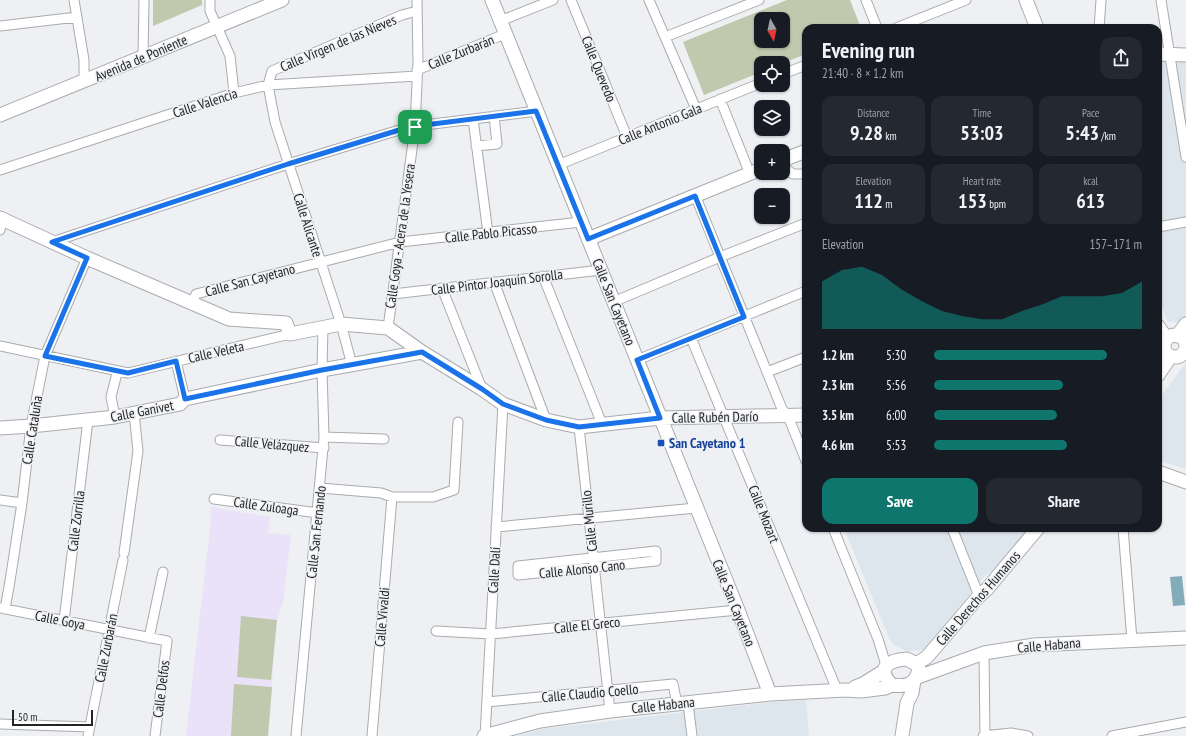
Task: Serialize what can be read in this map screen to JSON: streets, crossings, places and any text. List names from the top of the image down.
{
  "streets": {
    "street": [
      "Calle Virgen de las Nieves",
      "Calle Zurbarán",
      "Avenida de Poniente",
      "Calle Quevedo",
      "Calle Valencia",
      "Calle Antonio Gala",
      "Calle Alicante",
      "Calle Pablo Picasso",
      "Calle Goya - Acera de la Yesera",
      "Calle San Cayetano",
      "Calle Pintor Joaquín Sorolla",
      "Calle Veleta",
      "Calle Ganivet",
      "Calle Rubén Darío",
      "Calle Cataluña",
      "Calle Velázquez",
      "Calle Zuloaga",
      "Calle Mozart",
      "Calle Zorrilla",
      "Calle Murillo",
      "Calle San Fernando",
      "Calle Alonso Cano",
      "Calle Dalí",
      "Calle Derechos Humanos",
      "Calle Vivaldi",
      "Calle Goya",
      "Calle El Greco",
      "Calle Habana",
      "Calle Delfos",
      "Calle Claudio Coello"
    ]
  },
  "crossings": [
    ["Calle Virgen de las Nieves", "Calle Valencia"],
    ["Calle Virgen de las Nieves", "Calle Alicante"],
    ["Calle Virgen de las Nieves", "Calle Goya - Acera de la Yesera"],
    ["Calle Zurbarán", "Calle Valencia"],
    ["Calle Zurbarán", "Calle Goya - Acera de la Yesera"],
    ["Calle Zurbarán", "Calle San Cayetano"],
    ["Calle Zurbarán", "Calle Ganivet"],
    ["Calle Zurbarán", "Calle Goya"],
    ["Calle Quevedo", "Calle Antonio Gala"],
    ["Calle Valencia", "Calle Alicante"],
    ["Calle Valencia", "Calle Goya - Acera de la Yesera"],
    ["Calle Antonio Gala", "Calle San Cayetano"],
    ["Calle Alicante", "Calle San Cayetano"],
    ["Calle Alicante", "Calle Ganivet"],
    ["Calle Pablo Picasso", "Calle Goya - Acera de la Yesera"],
    ["Calle Pablo Picasso", "Calle San Cayetano"],
    ["Calle Goya - Acera de la Yesera", "Calle San Cayetano"],
    ["Calle Goya - Acera de la Yesera", "Calle Pintor Joaquín Sorolla"],
    ["Calle Goya - Acera de la Yesera", "Calle Rubén Darío"],
    ["Calle San Cayetano", "Calle Pintor Joaquín Sorolla"],
    ["Calle San Cayetano", "Calle Rubén Darío"],
    ["Calle San Cayetano", "Calle Cataluña"],
    ["Calle San Cayetano", "Calle El Greco"],
    ["Calle San Cayetano", "Calle Habana"],
    ["Calle Veleta", "Calle Cataluña"],
    ["Calle Ganivet", "Calle Rubén Darío"],
    ["Calle Ganivet", "Calle Cataluña"],
    ["Calle Ganivet", "Calle Zorrilla"],
    ["Calle Ganivet", "Calle San Fernando"],
    ["Calle Rubén Darío", "Calle Mozart"],
    ["Calle Rubén Darío", "Calle Murillo"],
    ["Calle Rubén Darío", "Calle Dalí"],
    ["Calle Cataluña", "Calle Goya"],
    ["Calle Velázquez", "Calle San Fernando"],
    ["Calle Zuloaga", "Calle San Fernando"],
    ["Calle Mozart", "Calle Habana"],
    ["Calle Zorrilla", "Calle Goya"],
    ["Calle Murillo", "Calle Alonso Cano"],
    ["Calle Murillo", "Calle El Greco"],
    ["Calle Murillo", "Calle Habana"],
    ["Calle Murillo", "Calle Claudio Coello"],
    ["Calle Dalí", "Calle El Greco"],
    ["Calle Dalí", "Calle Habana"],
    ["Calle Dalí", "Calle Claudio Coello"],
    ["Calle Derechos Humanos", "Calle Habana"],
    ["Calle Goya", "Calle Delfos"],
    ["Calle Habana", "Calle Claudio Coello"]
  ],
  "places": {
    "transit": ["San Cayetano 1"]
  },
  "scale_bar": "50 m",
  "north": "bottom",
  "page": {
    "map_buttons": ["+", "−"],
    "heading": ["Evening run", "21:40 · 8 × 1.2 km"],
    "stats": [
      ["Distance", "9.28 km"],
      ["Time", "53:03"],
      ["Pace", "5:43 /km"],
      ["Elevation", "112 m"],
      ["Heart rate", "153 bpm"],
      ["kcal", "613"]
    ],
    "chart": ["Elevation", "157–171 m"],
    "list": [
      {
        "name": "1.2 km",
        "note": "5:30"
      },
      {
        "name": "2.3 km",
        "note": "5:56"
      },
      {
        "name": "3.5 km",
        "note": "6:00"
      },
      {
        "name": "4.6 km",
        "note": "5:53"
      }
    ],
    "buttons": ["Save", "Share"],
    "scale": "50 m"
  }
}
